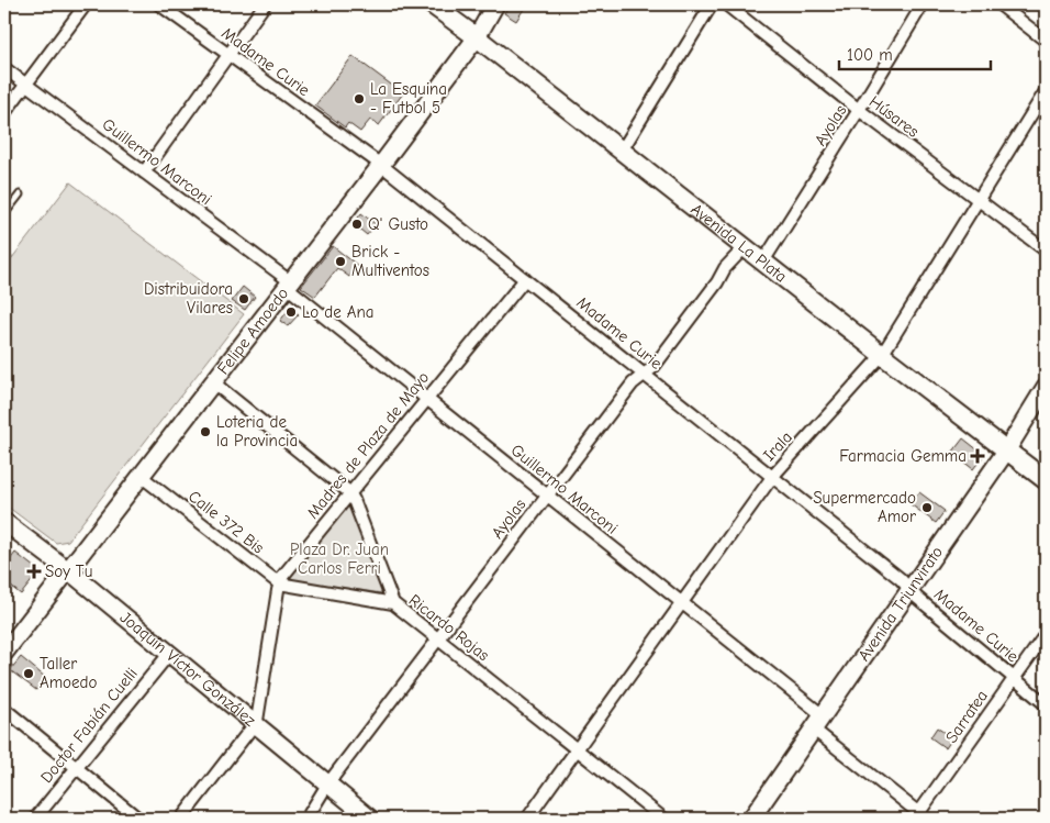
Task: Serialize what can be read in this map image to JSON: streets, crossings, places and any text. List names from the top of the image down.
{
  "streets": {
    "main road": ["Avenida La Plata"],
    "street": [
      "Madame Curie",
      "Húsares",
      "Ayolas",
      "Guillermo Marconi",
      "Felipe Amoedo",
      "Madres de Plaza de Mayo",
      "Irala",
      "Calle 372 Bis",
      "Avenida Triunvirato",
      "Ricardo Rojas",
      "Joaquín Víctor González",
      "Sarratea",
      "Doctor Fabián Cuelli"
    ]
  },
  "crossings": [
    ["Madame Curie", "Ayolas"],
    ["Madame Curie", "Felipe Amoedo"],
    ["Madame Curie", "Madres de Plaza de Mayo"],
    ["Madame Curie", "Irala"],
    ["Madame Curie", "Avenida Triunvirato"],
    ["Madame Curie", "Sarratea"],
    ["Húsares", "Ayolas"],
    ["Húsares", "Irala"],
    ["Ayolas", "Guillermo Marconi"],
    ["Ayolas", "Avenida La Plata"],
    ["Ayolas", "Ricardo Rojas"],
    ["Ayolas", "Joaquín Víctor González"],
    ["Guillermo Marconi", "Felipe Amoedo"],
    ["Guillermo Marconi", "Madres de Plaza de Mayo"],
    ["Guillermo Marconi", "Irala"],
    ["Guillermo Marconi", "Avenida Triunvirato"],
    ["Avenida La Plata", "Felipe Amoedo"],
    ["Avenida La Plata", "Irala"],
    ["Avenida La Plata", "Avenida Triunvirato"],
    ["Felipe Amoedo", "Calle 372 Bis"],
    ["Felipe Amoedo", "Ricardo Rojas"],
    ["Felipe Amoedo", "Joaquín Víctor González"],
    ["Madres de Plaza de Mayo", "Calle 372 Bis"],
    ["Madres de Plaza de Mayo", "Ricardo Rojas"],
    ["Madres de Plaza de Mayo", "Joaquín Víctor González"],
    ["Irala", "Ricardo Rojas"],
    ["Calle 372 Bis", "Ricardo Rojas"],
    ["Joaquín Víctor González", "Doctor Fabián Cuelli"]
  ],
  "parks": ["Plaza Dr. Juan Carlos Ferri"],
  "places": {
    "other": [
      "La Esquina - Futbol 5",
      "Q' Gusto",
      "Brick - Multiventos",
      "Distribuidora Vilares",
      "Lo de Ana",
      "Loteria de la Provincia",
      "Supermercado Amor",
      "Taller Amoedo"
    ],
    "health": ["Farmacia Gemma", "Soy Tu"]
  },
  "scale_bar": "100 m"
}
